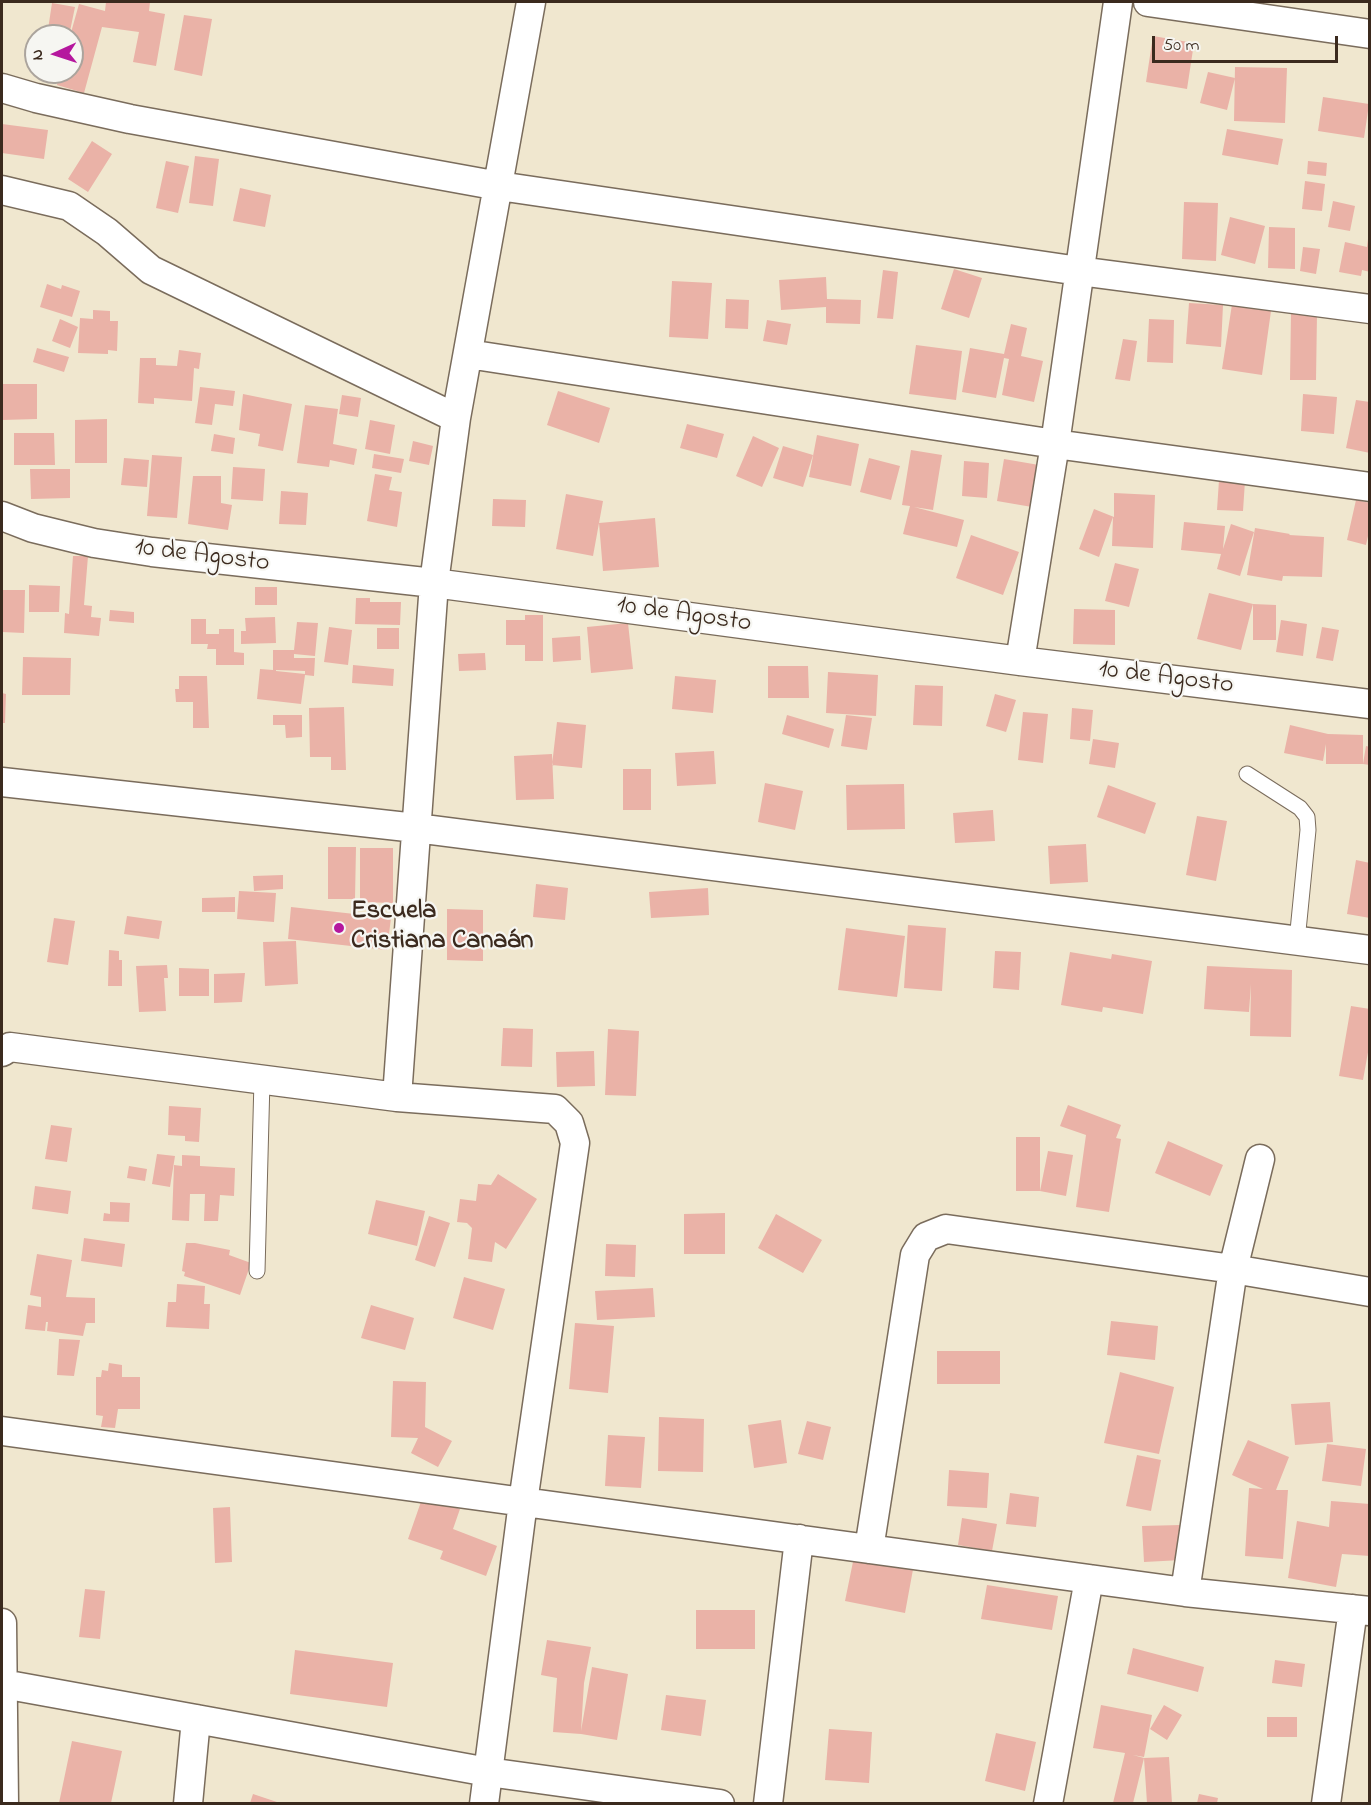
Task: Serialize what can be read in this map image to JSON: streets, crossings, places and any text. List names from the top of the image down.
{
  "streets": {
    "street": ["10 de Agosto"]
  },
  "places": ["Escuela Cristiana Canaán"],
  "scale_bar": "50 m",
  "north": "left"
}
